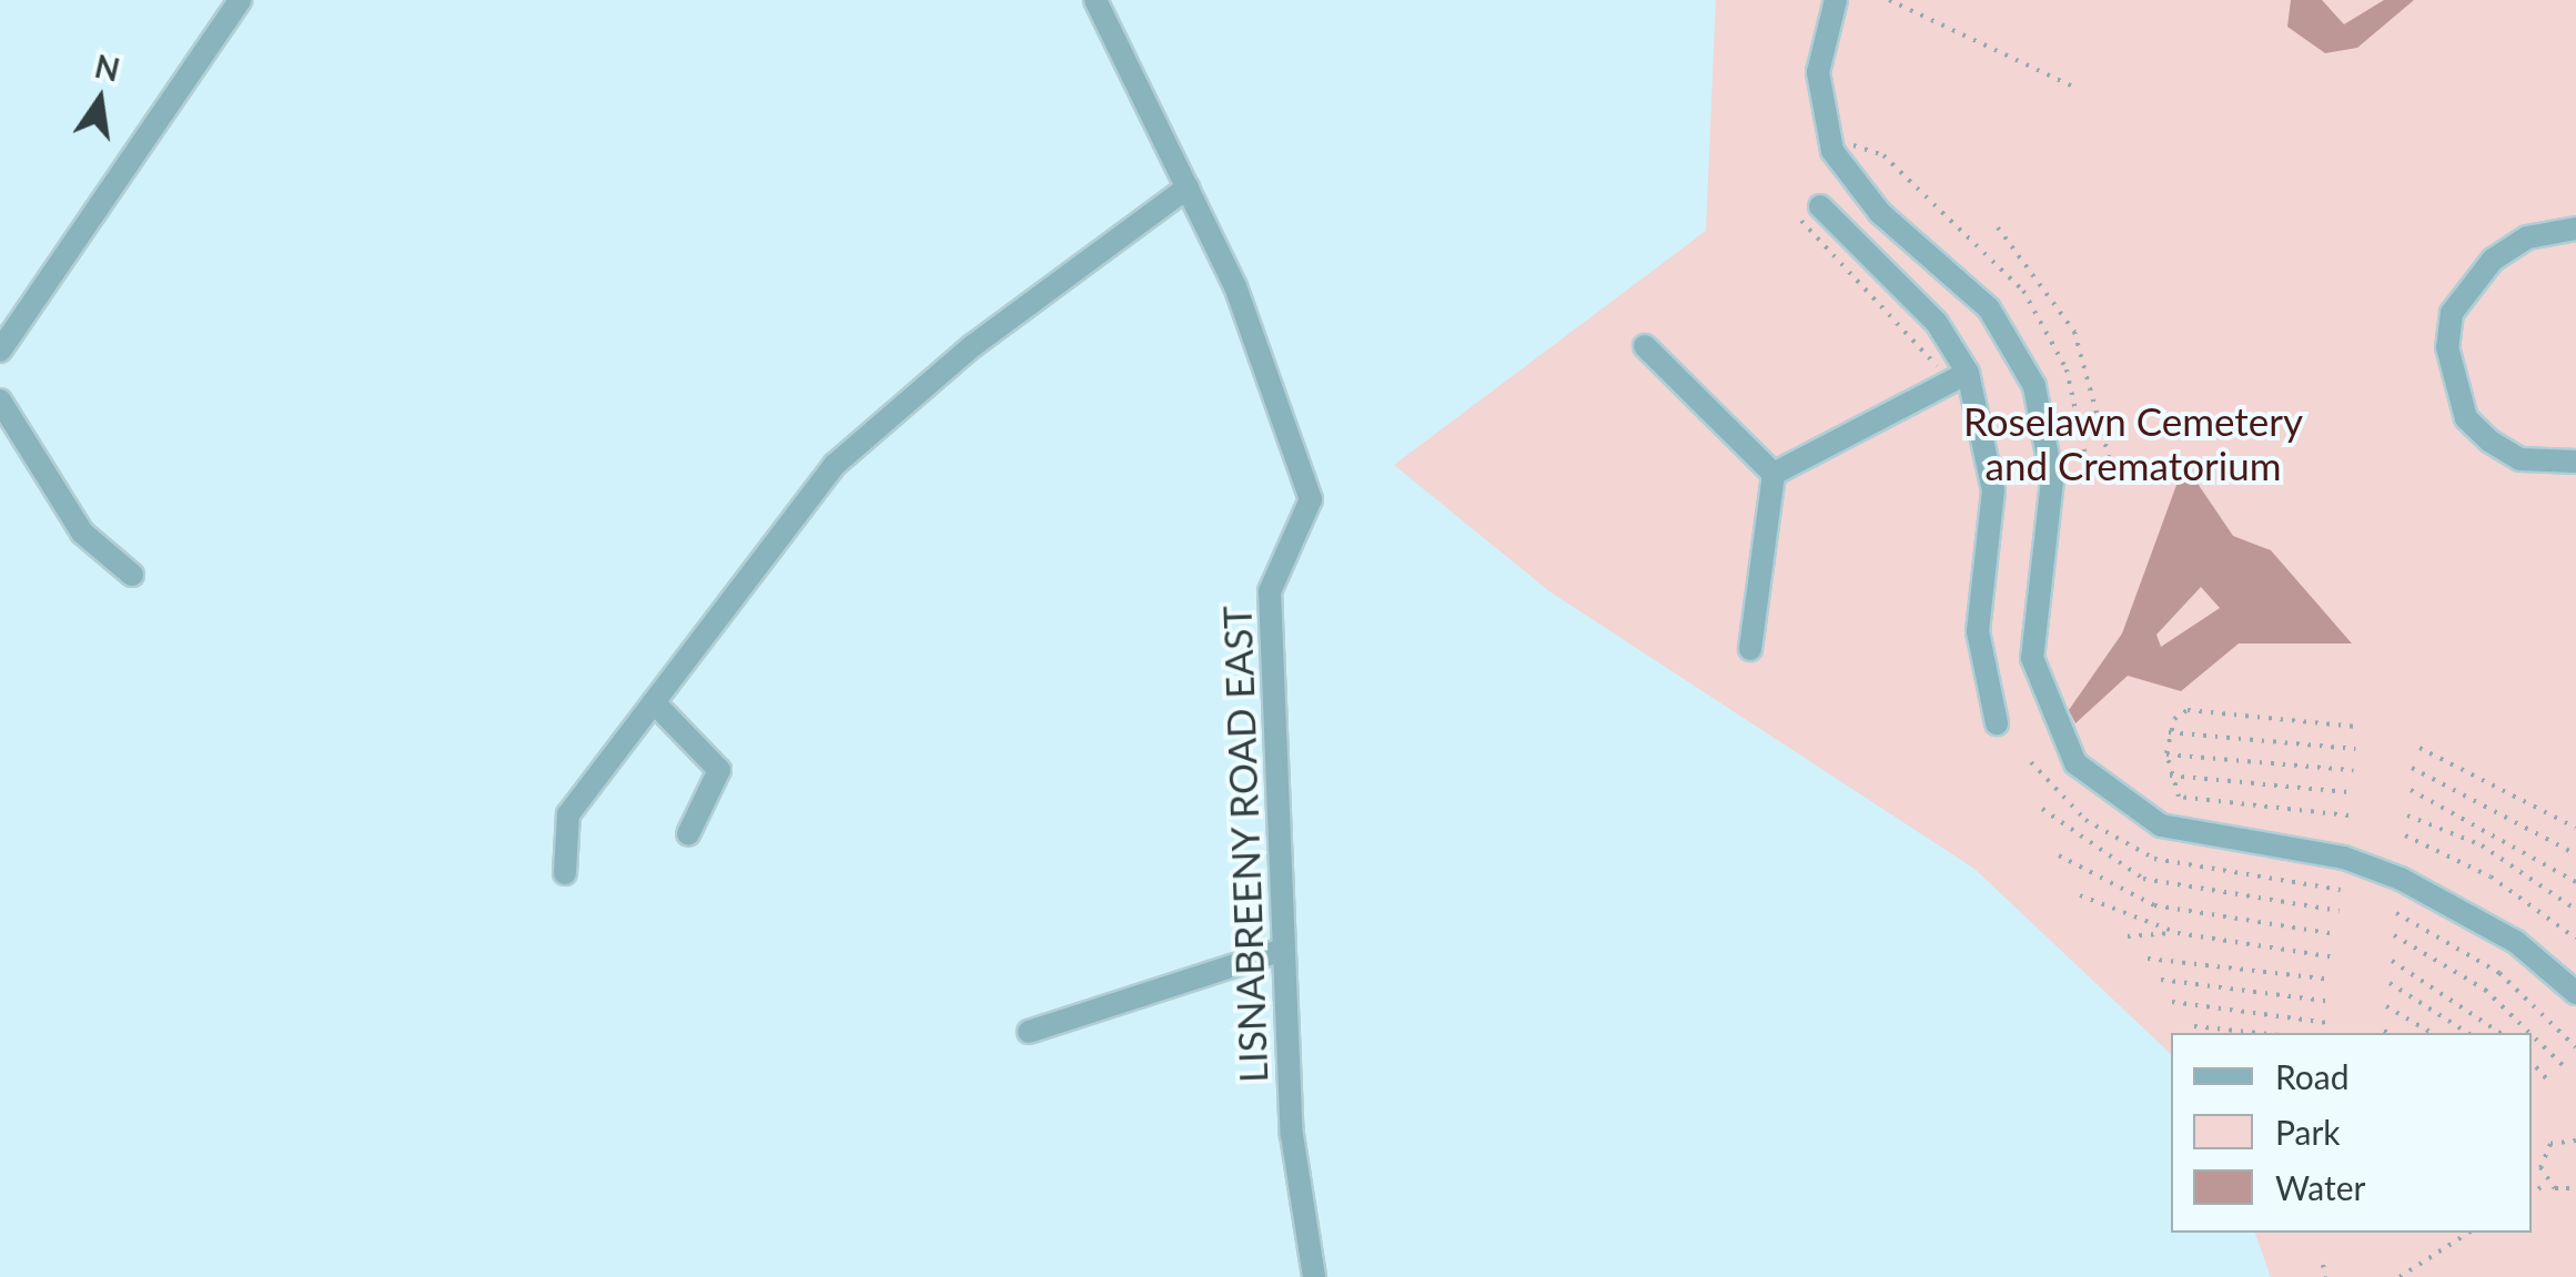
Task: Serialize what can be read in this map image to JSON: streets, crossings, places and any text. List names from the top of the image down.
{
  "streets": {
    "street": ["LISNABREENY ROAD EAST"]
  },
  "parks": ["Roselawn Cemetery and Crematorium"],
  "legend": ["Road", "Park", "Water"],
  "north": "top"
}
